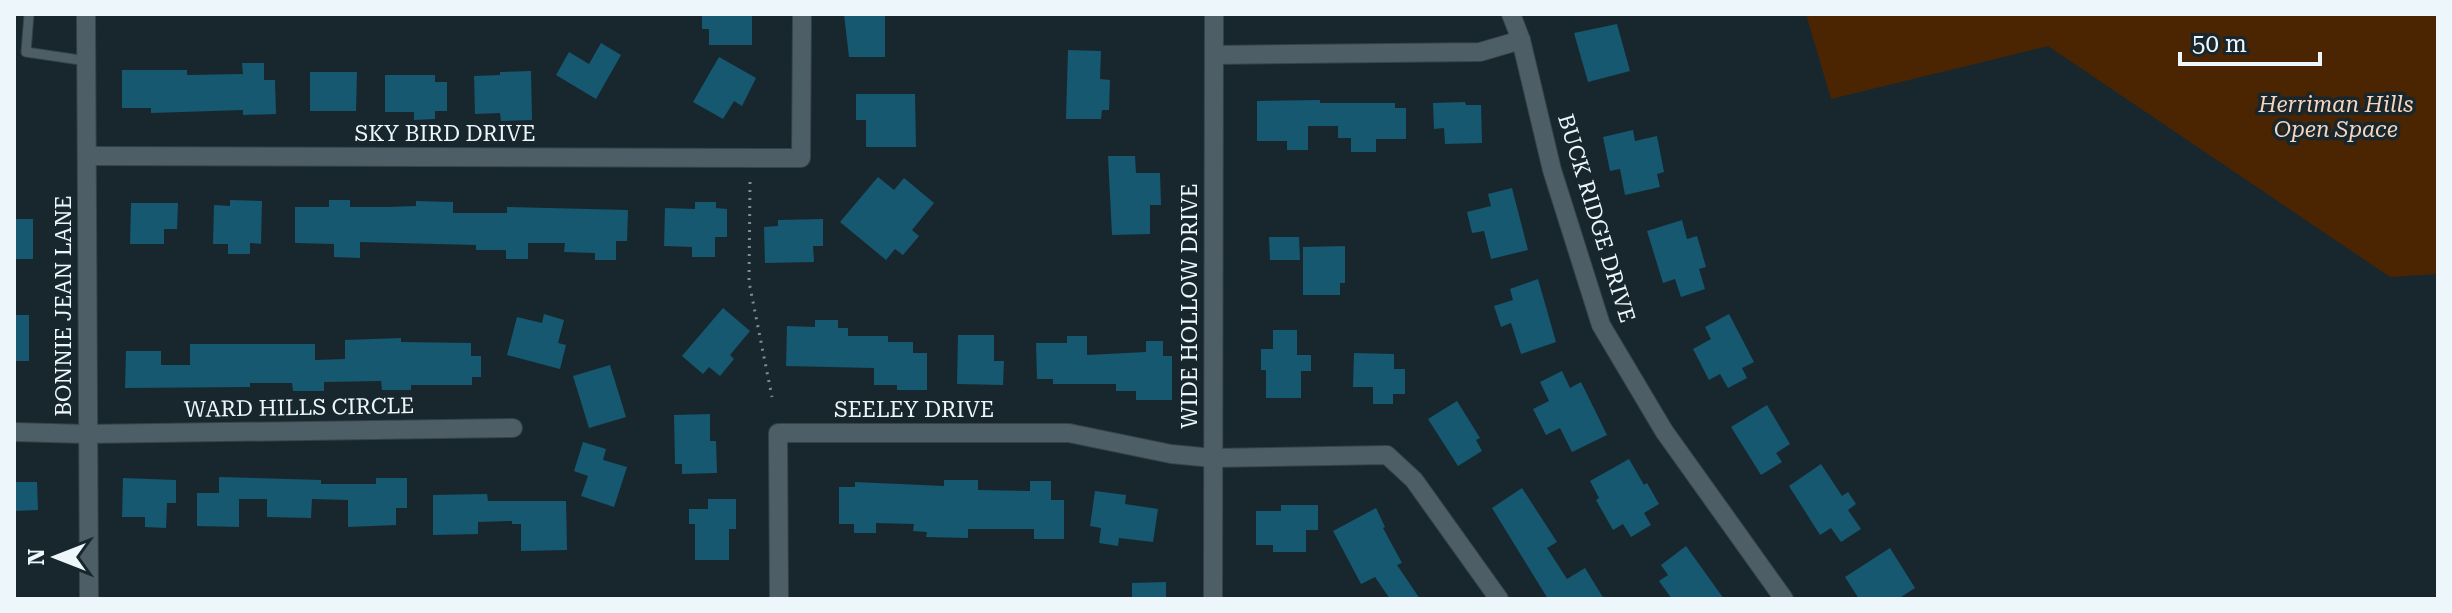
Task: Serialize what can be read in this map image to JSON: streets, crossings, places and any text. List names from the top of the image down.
{
  "streets": {
    "street": [
      "SKY BIRD DRIVE",
      "BUCK RIDGE DRIVE",
      "BONNIE JEAN LANE",
      "WIDE HOLLOW DRIVE",
      "WARD HILLS CIRCLE",
      "SEELEY DRIVE"
    ]
  },
  "crossings": [
    ["SKY BIRD DRIVE", "BONNIE JEAN LANE"],
    ["BONNIE JEAN LANE", "WARD HILLS CIRCLE"],
    ["WIDE HOLLOW DRIVE", "SEELEY DRIVE"]
  ],
  "parks": ["Herriman Hills Open Space"],
  "scale_bar": "50 m",
  "north": "left"
}
